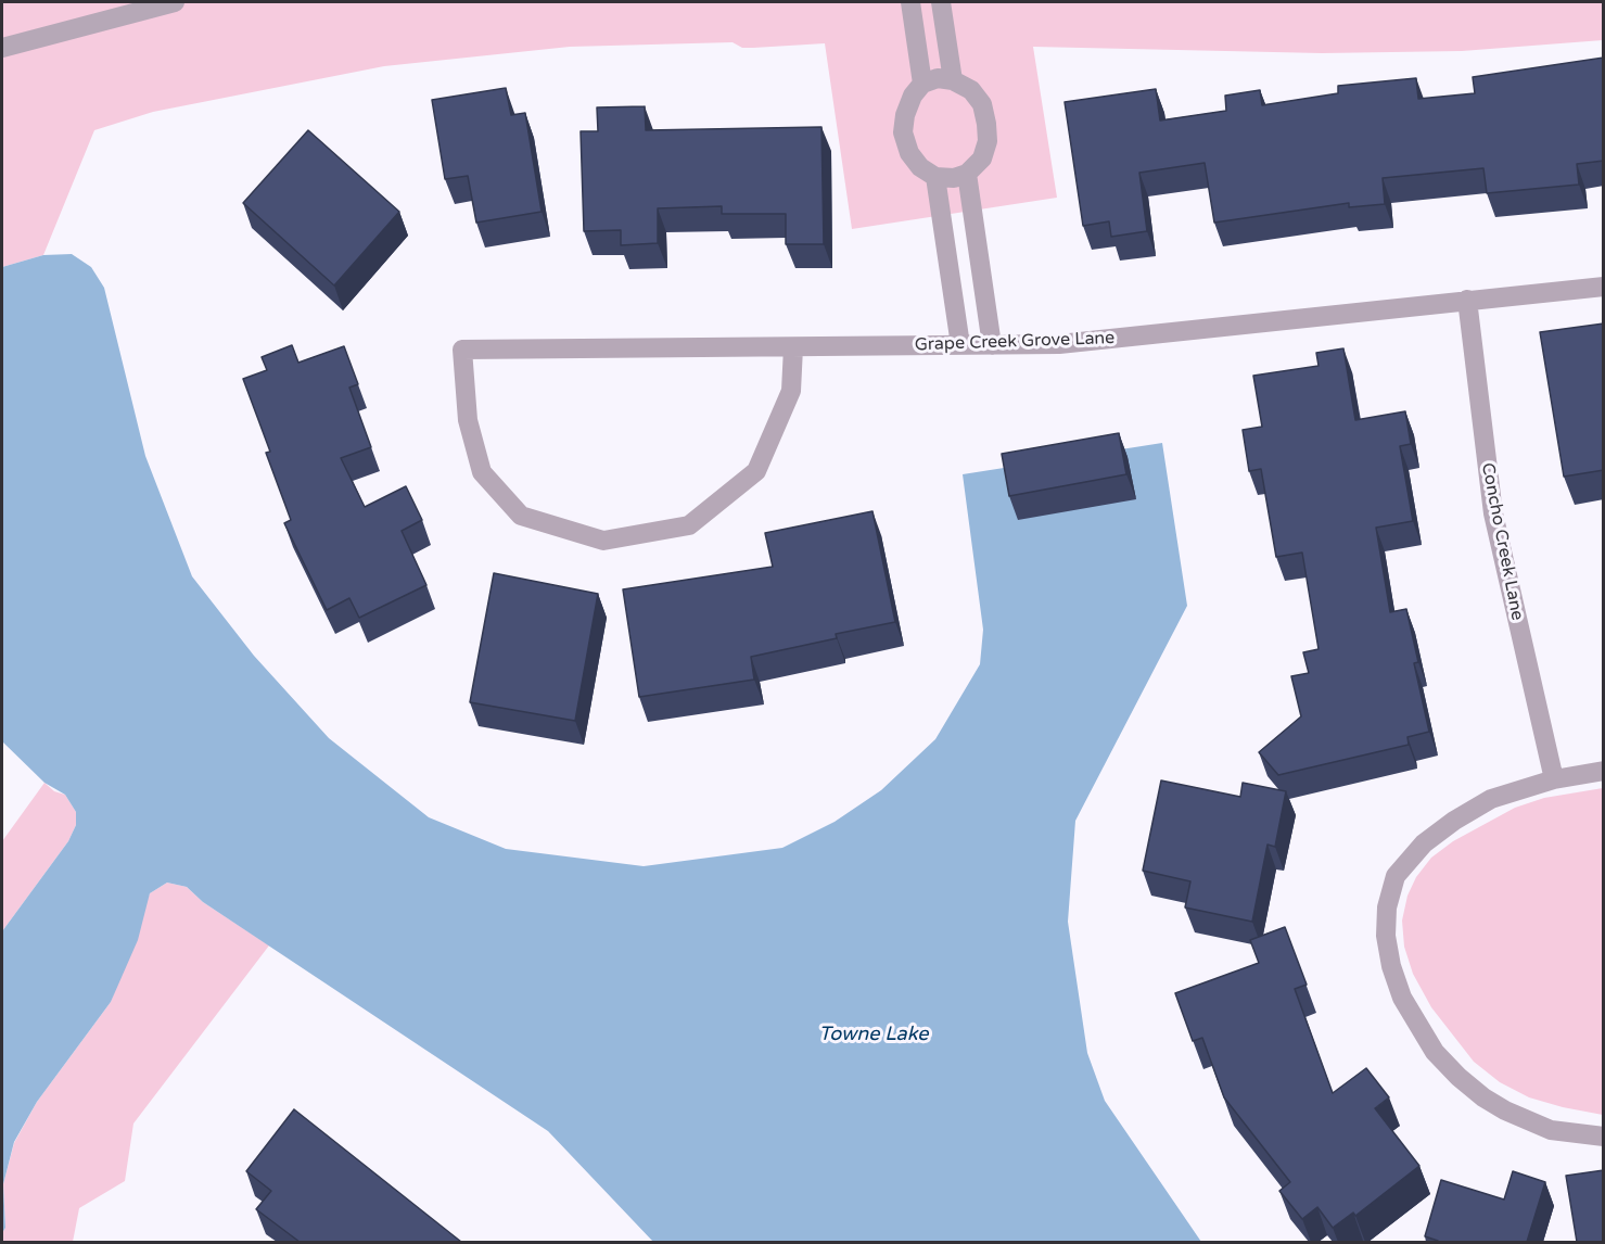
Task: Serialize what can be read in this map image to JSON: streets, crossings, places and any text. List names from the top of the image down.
{
  "streets": {
    "street": ["Grape Creek Grove Lane", "Concho Creek Lane"]
  },
  "crossings": [
    ["Grape Creek Grove Lane", "Concho Creek Lane"]
  ],
  "water": ["Towne Lake"]
}
